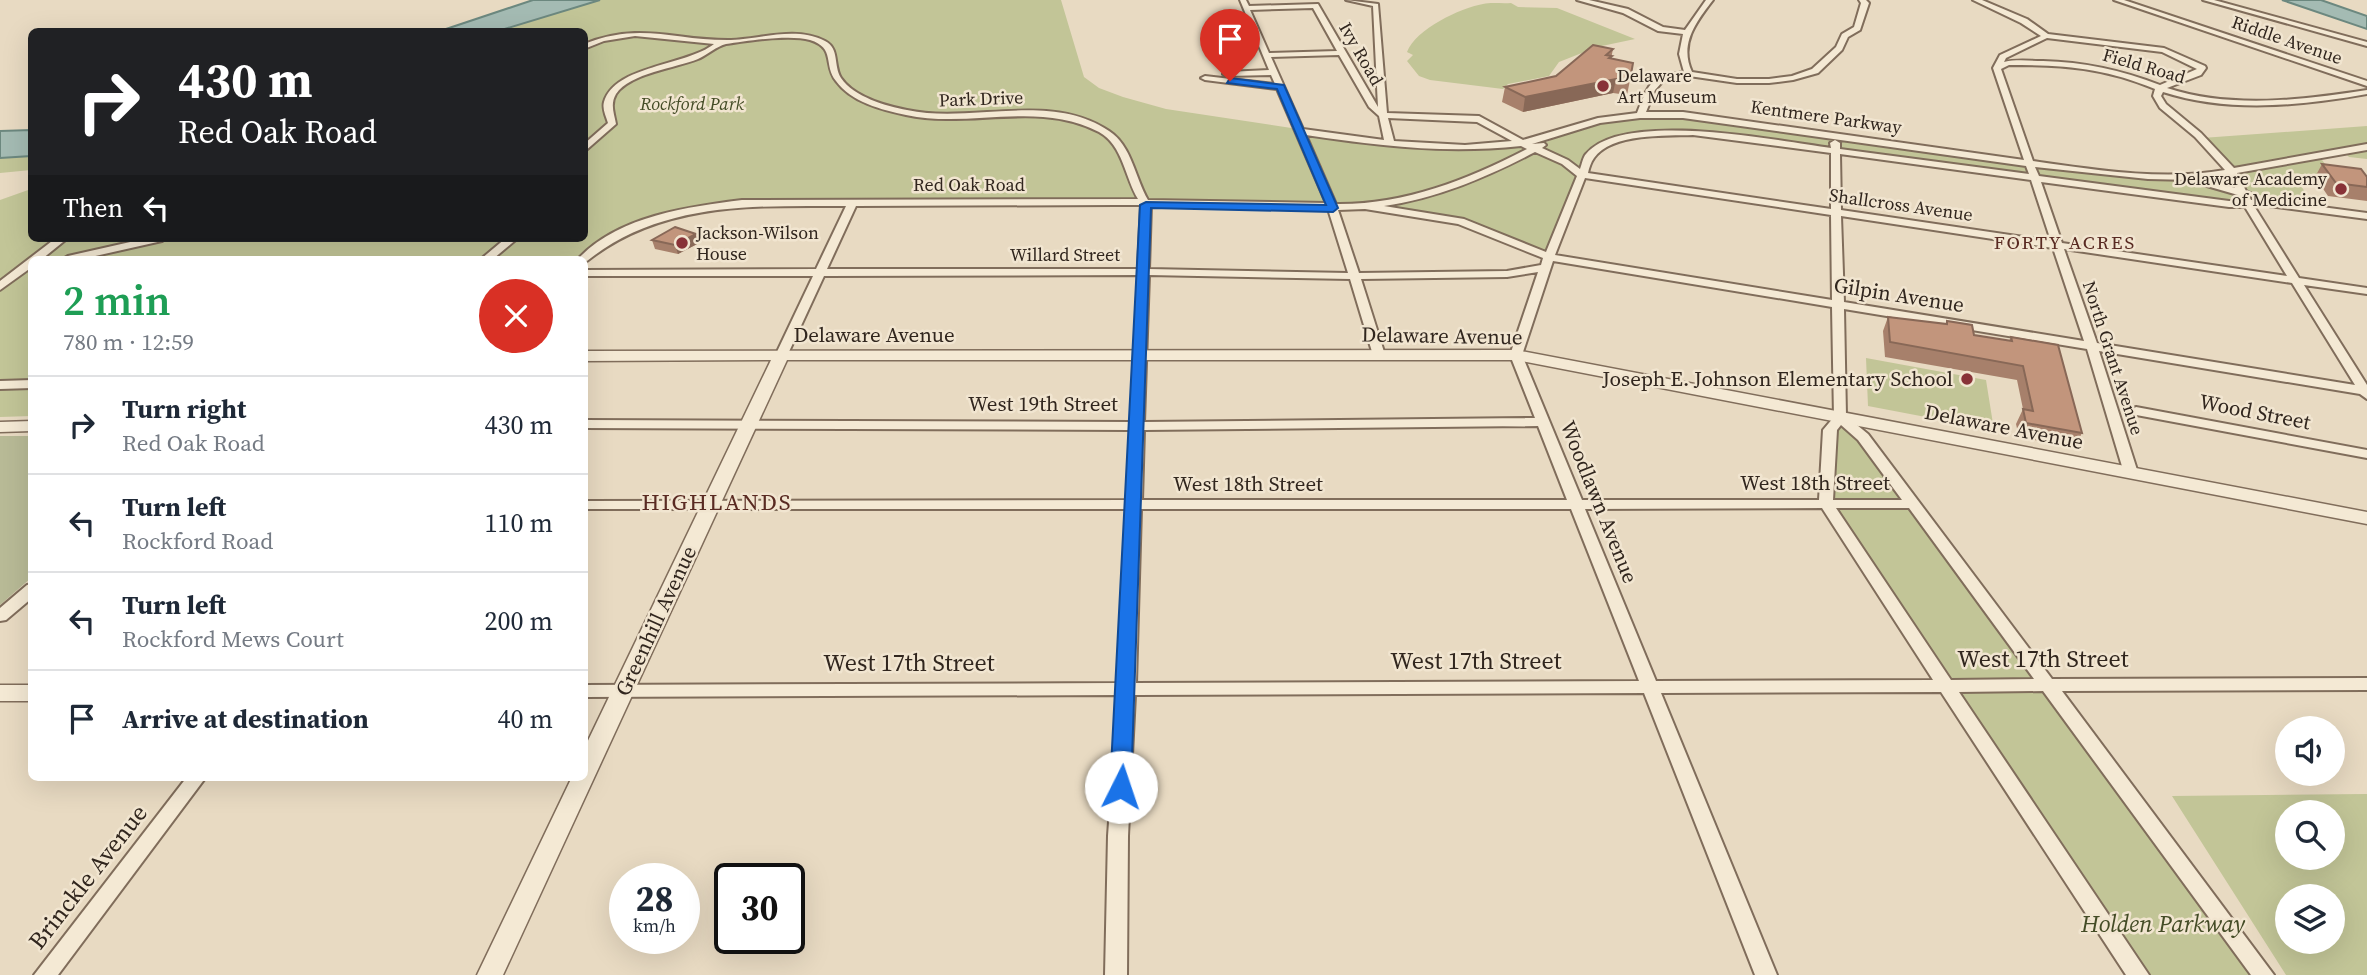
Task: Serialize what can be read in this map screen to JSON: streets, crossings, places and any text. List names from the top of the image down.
{
  "streets": {
    "street": [
      "Riddle Avenue",
      "Ivy Road",
      "Field Road",
      "Park Drive",
      "Kentmere Parkway",
      "Red Oak Road",
      "Shallcross Avenue",
      "Willard Street",
      "Gilpin Avenue",
      "Delaware Avenue",
      "North Grant Avenue",
      "West 19th Street",
      "Wood Street",
      "West 18th Street",
      "Woodlawn Avenue",
      "Greenhill Avenue",
      "West 17th Street",
      "Brinckle Avenue"
    ]
  },
  "crossings": [
    ["Ivy Road", "Shallcross Avenue"],
    ["Field Road", "North Grant Avenue"],
    ["Park Drive", "Red Oak Road"],
    ["Kentmere Parkway", "Red Oak Road"],
    ["Kentmere Parkway", "Shallcross Avenue"],
    ["Kentmere Parkway", "North Grant Avenue"],
    ["Red Oak Road", "Shallcross Avenue"],
    ["Red Oak Road", "Willard Street"],
    ["Red Oak Road", "Gilpin Avenue"],
    ["Red Oak Road", "Greenhill Avenue"],
    ["Shallcross Avenue", "North Grant Avenue"],
    ["Willard Street", "Gilpin Avenue"],
    ["Willard Street", "Greenhill Avenue"],
    ["Gilpin Avenue", "North Grant Avenue"],
    ["Delaware Avenue", "North Grant Avenue"],
    ["Delaware Avenue", "Woodlawn Avenue"],
    ["Delaware Avenue", "Greenhill Avenue"],
    ["West 19th Street", "Woodlawn Avenue"],
    ["West 19th Street", "Greenhill Avenue"],
    ["West 18th Street", "Woodlawn Avenue"],
    ["West 18th Street", "Greenhill Avenue"],
    ["Woodlawn Avenue", "West 17th Street"],
    ["Greenhill Avenue", "West 17th Street"]
  ],
  "districts": ["FORTY ACRES", "HIGHLANDS"],
  "parks": ["Rockford Park", "Holden Parkway"],
  "places": [
    "Delaware Art Museum",
    "Delaware Academy of Medicine",
    "Jackson-Wilson House",
    "Joseph E. Johnson Elementary School"
  ],
  "page": {
    "turn": ["430 m", "Red Oak Road"],
    "then": "Then",
    "heading": ["2 min", "780 m · 12:59"],
    "list": [
      {
        "name": "Turn right",
        "note": "Red Oak Road",
        "value": "430 m"
      },
      {
        "name": "Turn left",
        "note": "Rockford Road",
        "value": "110 m"
      },
      {
        "name": "Turn left",
        "note": "Rockford Mews Court",
        "value": "200 m"
      },
      {
        "name": "Arrive at destination",
        "value": "40 m"
      }
    ],
    "speed": "28 km/h",
    "limit": "30"
  }
}
